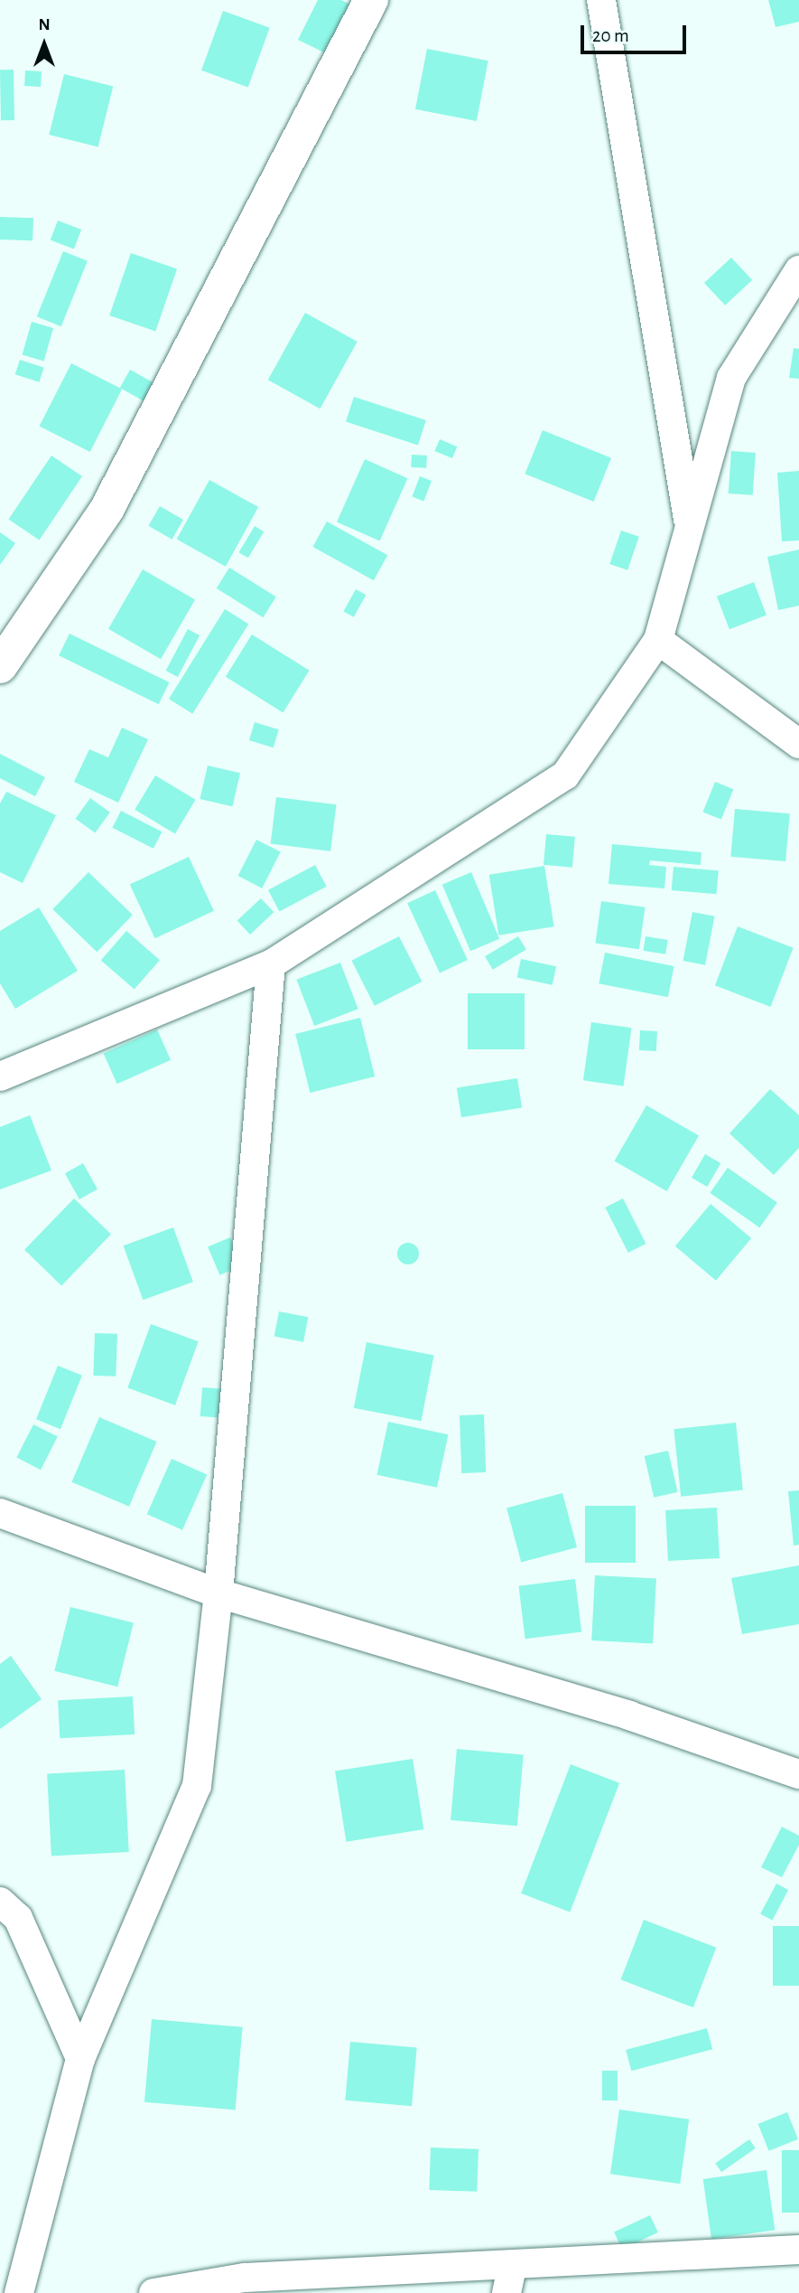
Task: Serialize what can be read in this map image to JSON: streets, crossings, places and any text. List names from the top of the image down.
{
  "scale_bar": "20 m",
  "north": "top"
}
